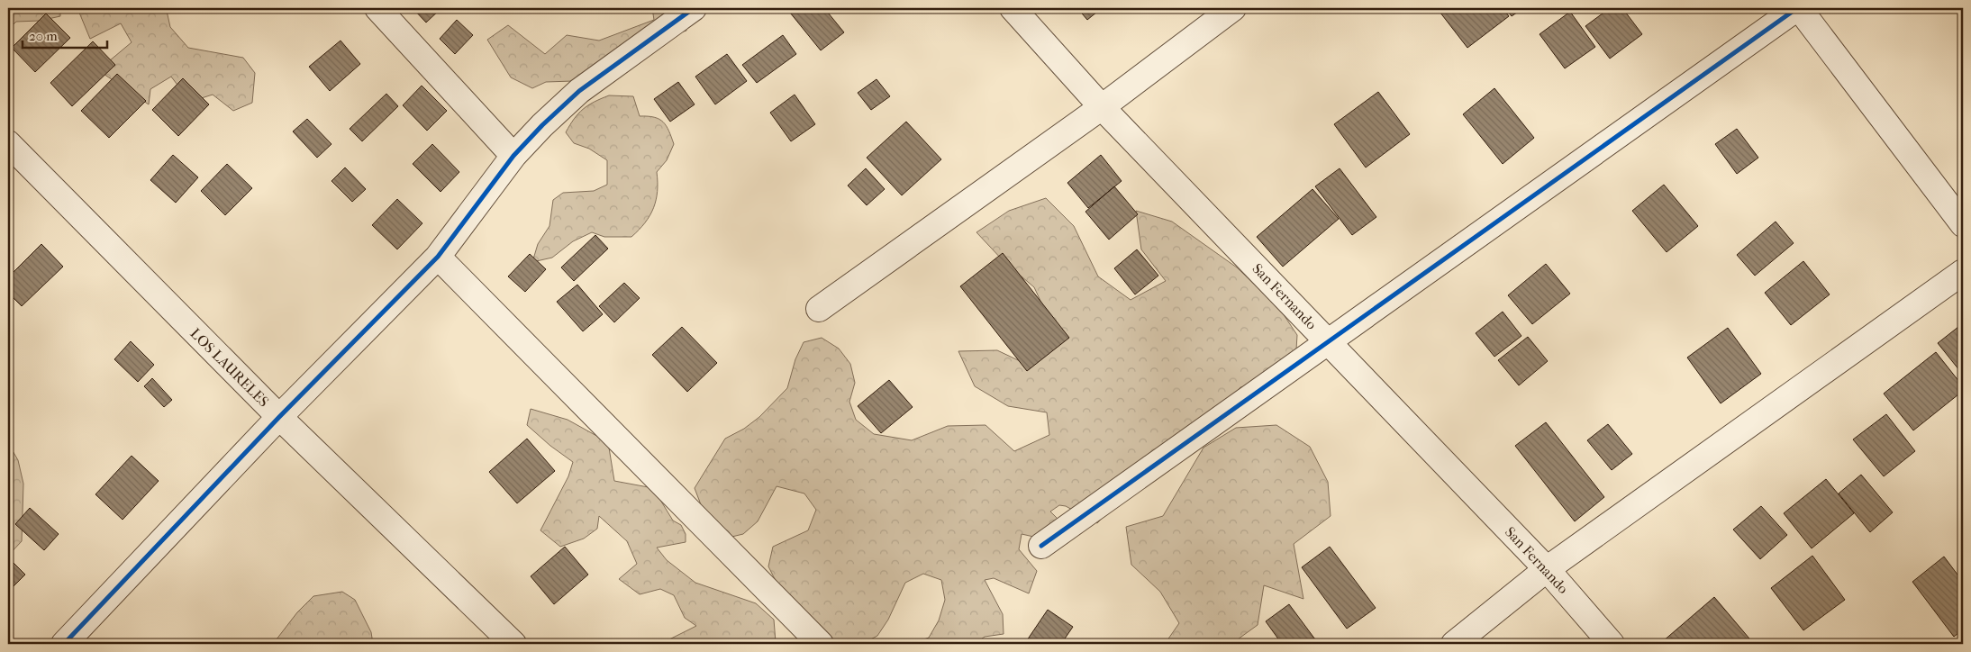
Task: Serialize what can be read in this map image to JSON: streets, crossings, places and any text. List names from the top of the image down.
{
  "streets": {
    "street": ["San Fernando", "LOS LAURELES"]
  },
  "scale_bar": "20 m"
}
